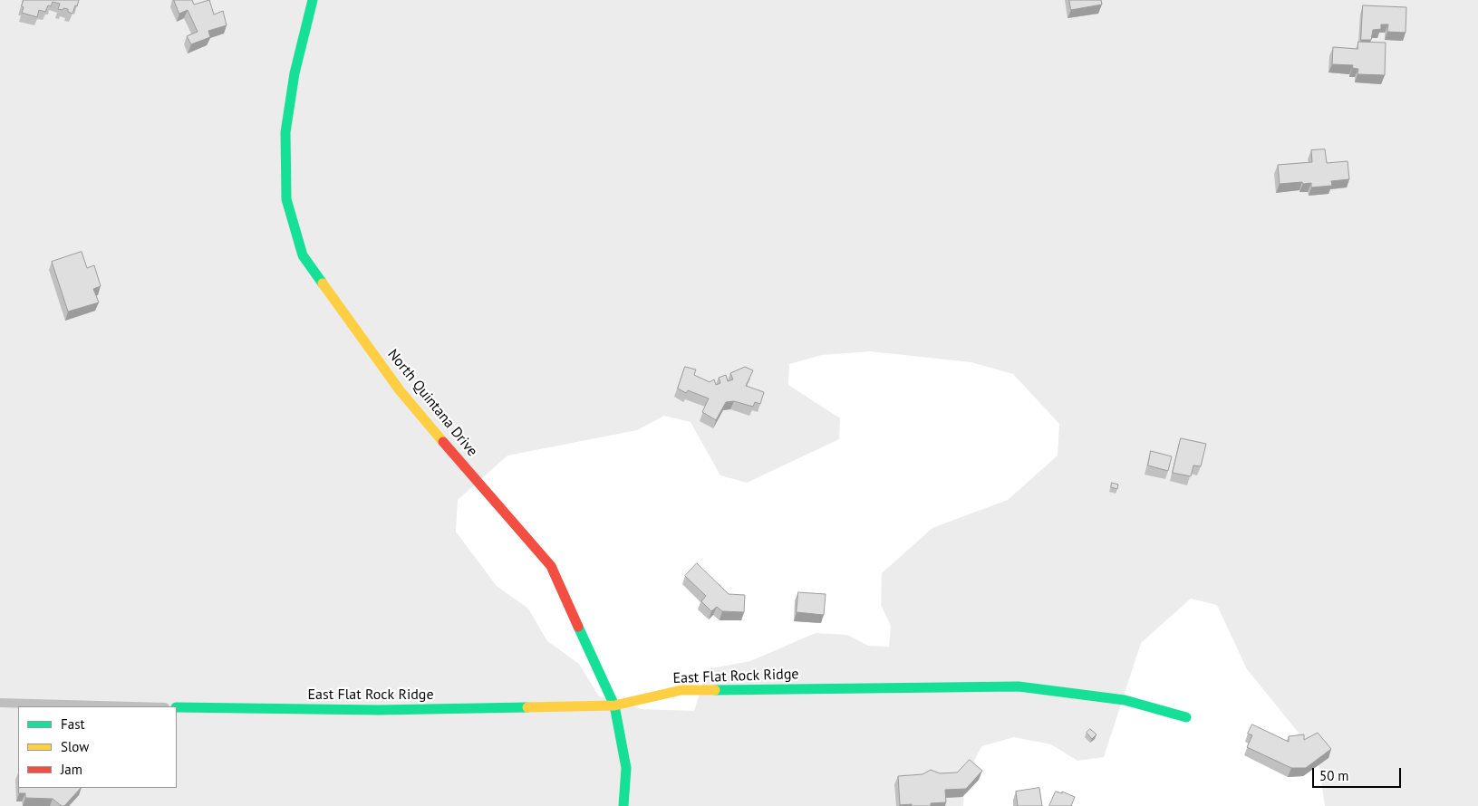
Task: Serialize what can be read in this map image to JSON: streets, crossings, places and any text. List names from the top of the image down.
{
  "streets": {
    "street": ["North Quintana Drive", "East Flat Rock Ridge"]
  },
  "crossings": [
    ["North Quintana Drive", "East Flat Rock Ridge"]
  ],
  "legend": ["Fast", "Slow", "Jam"],
  "scale_bar": "50 m"
}
